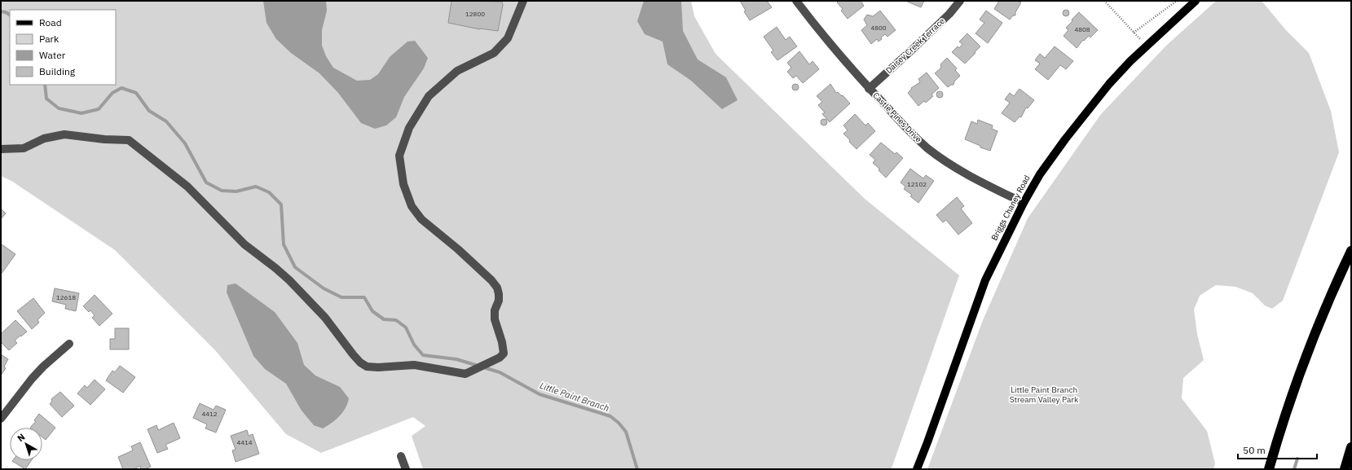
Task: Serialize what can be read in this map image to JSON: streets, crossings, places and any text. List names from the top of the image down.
{
  "streets": {
    "main road": ["Briggs Chaney Road"],
    "street": ["Daisey Creek Terrace", "Castle Pines Drive"]
  },
  "crossings": [
    ["Daisey Creek Terrace", "Castle Pines Drive"],
    ["Castle Pines Drive", "Briggs Chaney Road"]
  ],
  "water": ["Little Paint Branch"],
  "parks": ["Little Paint Branch Stream Valley Park"],
  "house_numbers": [
    "12800",
    "4800",
    "4808",
    "12102",
    "12618",
    "4412",
    "4414"
  ],
  "legend": [
    "Road",
    "Park",
    "Water",
    "Building"
  ],
  "scale_bar": "50 m",
  "north": "top left"
}
